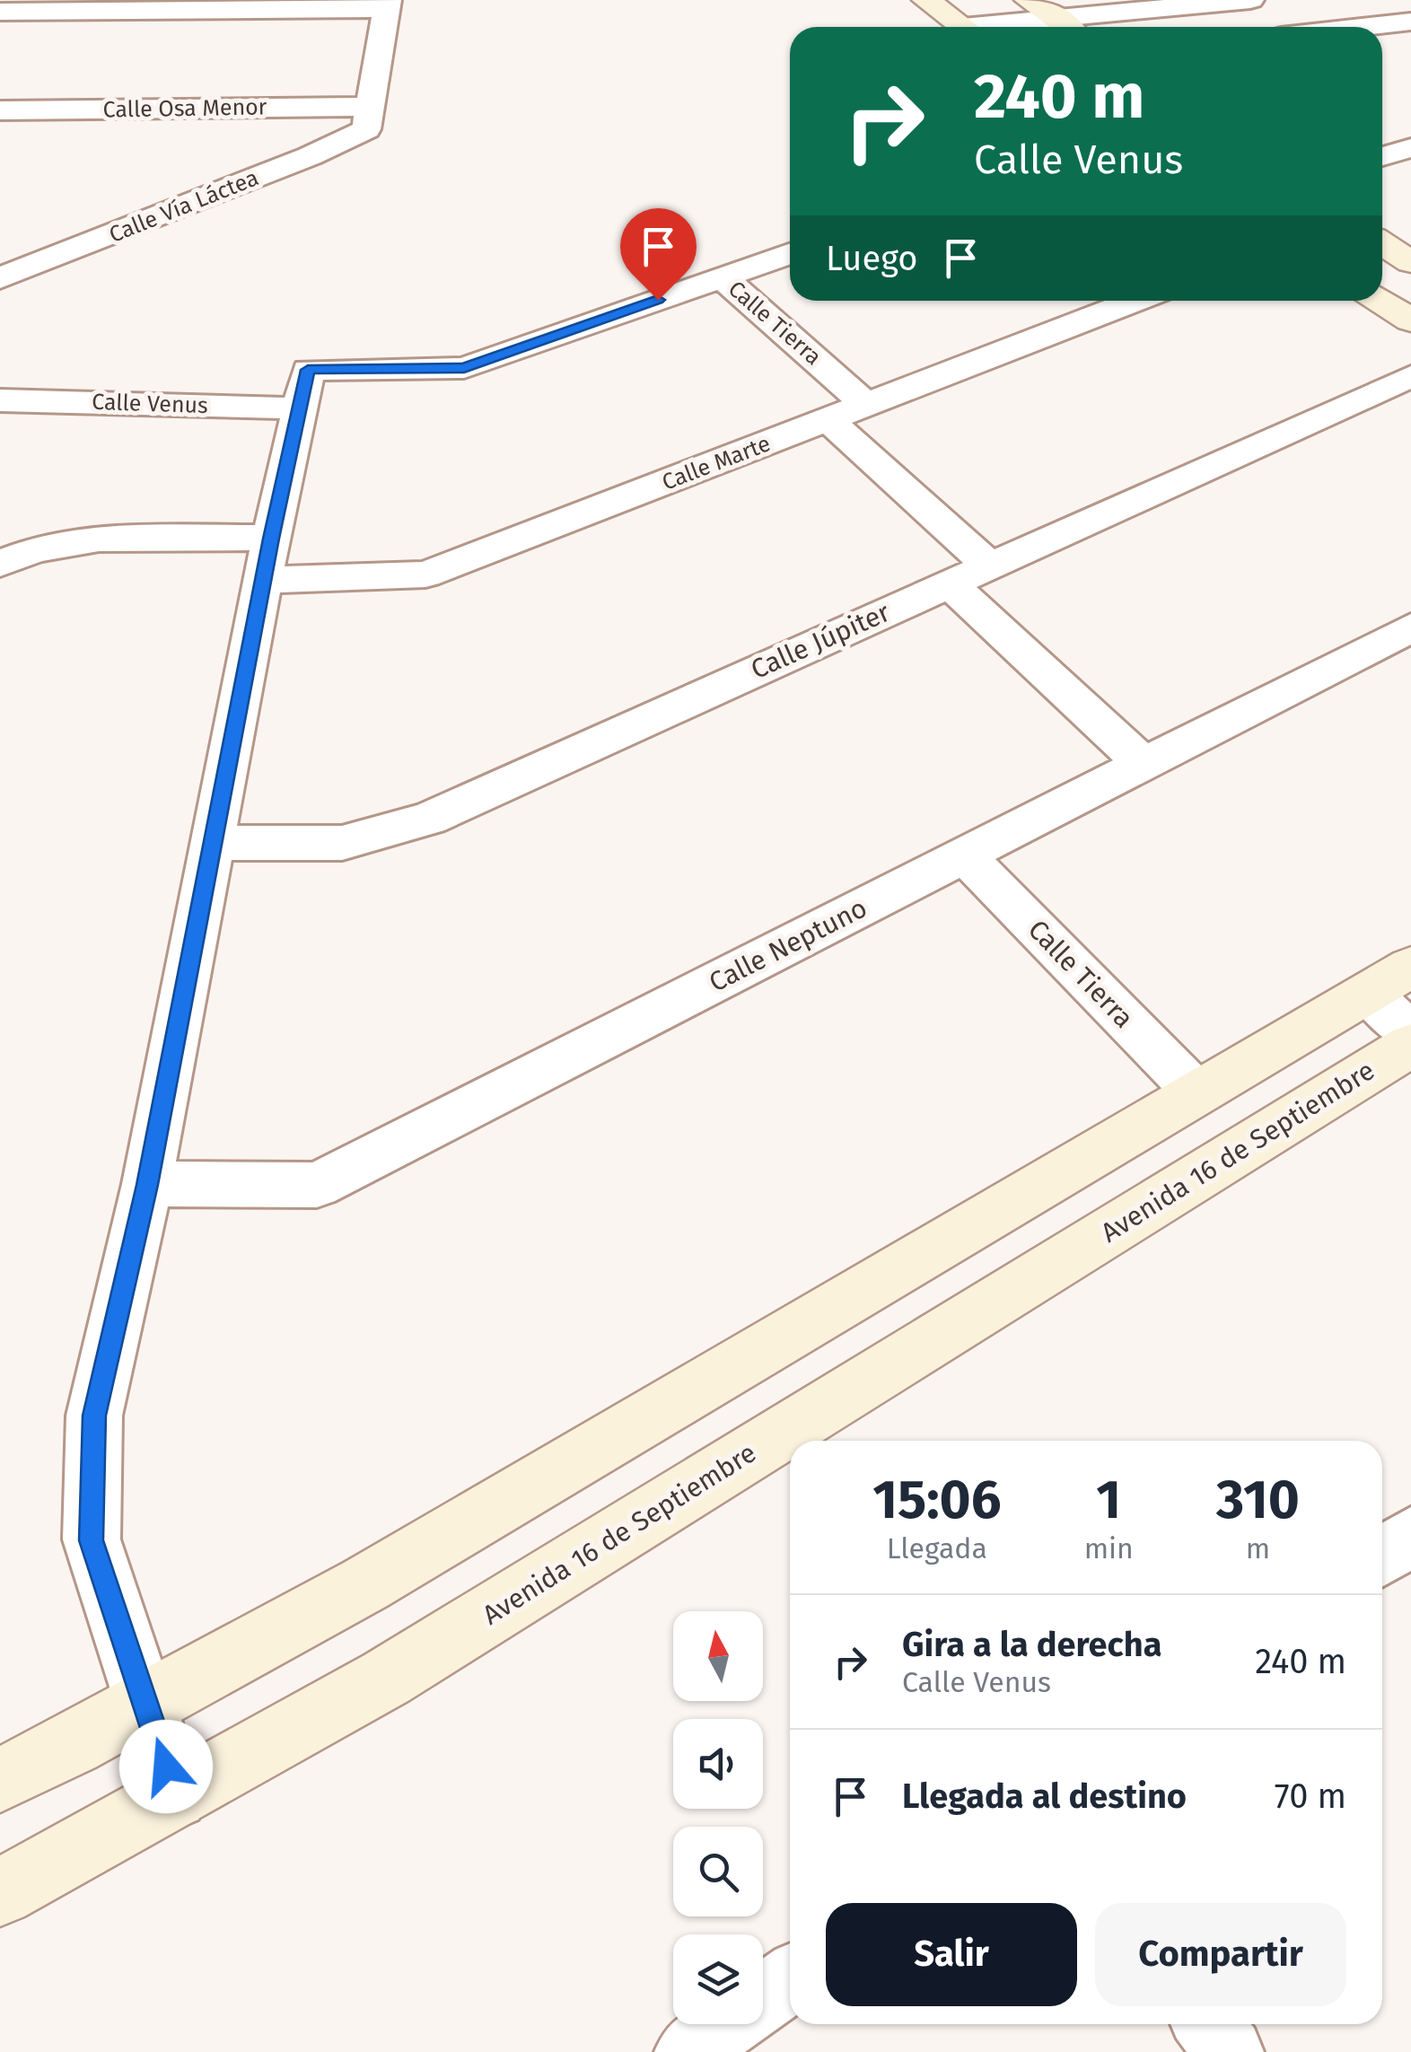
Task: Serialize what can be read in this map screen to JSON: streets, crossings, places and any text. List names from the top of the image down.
{
  "streets": {
    "street": [
      "Calle Osa Menor",
      "Calle Vía Láctea",
      "Calle Tierra",
      "Calle Venus",
      "Calle Marte",
      "Calle Júpiter",
      "Calle Neptuno",
      "Avenida 16 de Septiembre"
    ]
  },
  "crossings": [
    ["Calle Osa Menor", "Calle Vía Láctea"],
    ["Calle Tierra", "Calle Venus"],
    ["Calle Tierra", "Calle Marte"],
    ["Calle Tierra", "Calle Neptuno"]
  ],
  "north": "top",
  "page": {
    "turn": ["240 m", "Calle Venus"],
    "then": "Luego",
    "eta": [
      "15:06",
      "Llegada",
      "1",
      "min",
      "310",
      "m"
    ],
    "list": [
      {
        "name": "Gira a la derecha",
        "note": "Calle Venus",
        "value": "240 m"
      },
      {
        "name": "Llegada al destino",
        "value": "70 m"
      }
    ],
    "buttons": ["Salir", "Compartir"]
  }
}
